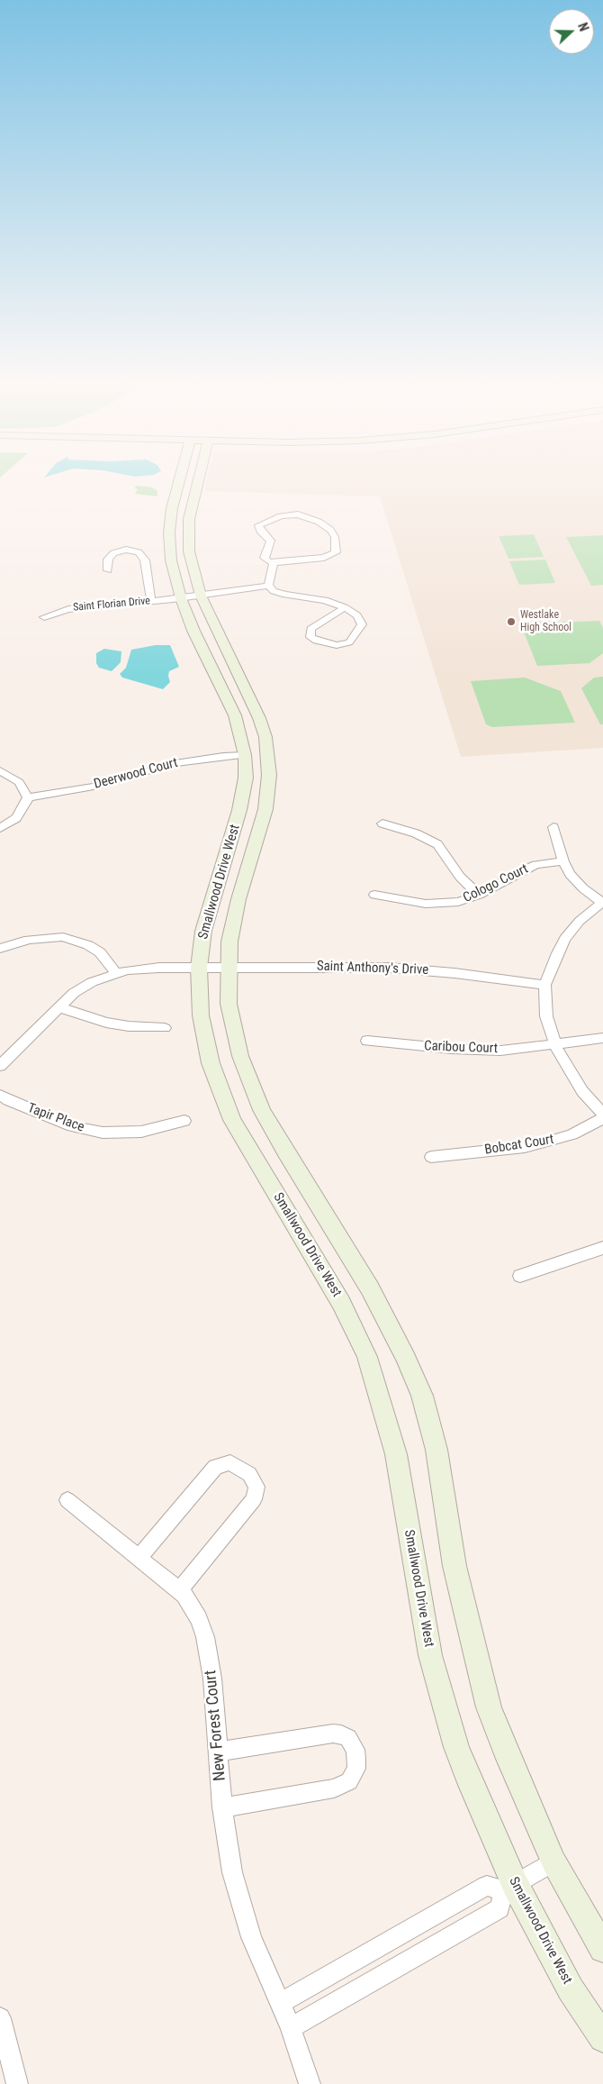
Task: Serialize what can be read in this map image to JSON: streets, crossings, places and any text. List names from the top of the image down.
{
  "streets": {
    "street": [
      "Saint Florian Drive",
      "Deerwood Court",
      "Smallwood Drive West",
      "Cologo Court",
      "Saint Anthony's Drive",
      "Caribou Court",
      "Tapir Place",
      "Bobcat Court",
      "New Forest Court"
    ]
  },
  "crossings": [
    ["Saint Florian Drive", "Smallwood Drive West"],
    ["Deerwood Court", "Smallwood Drive West"],
    ["Smallwood Drive West", "Saint Anthony's Drive"]
  ],
  "places": ["Westlake High School"],
  "north": "right"
}
